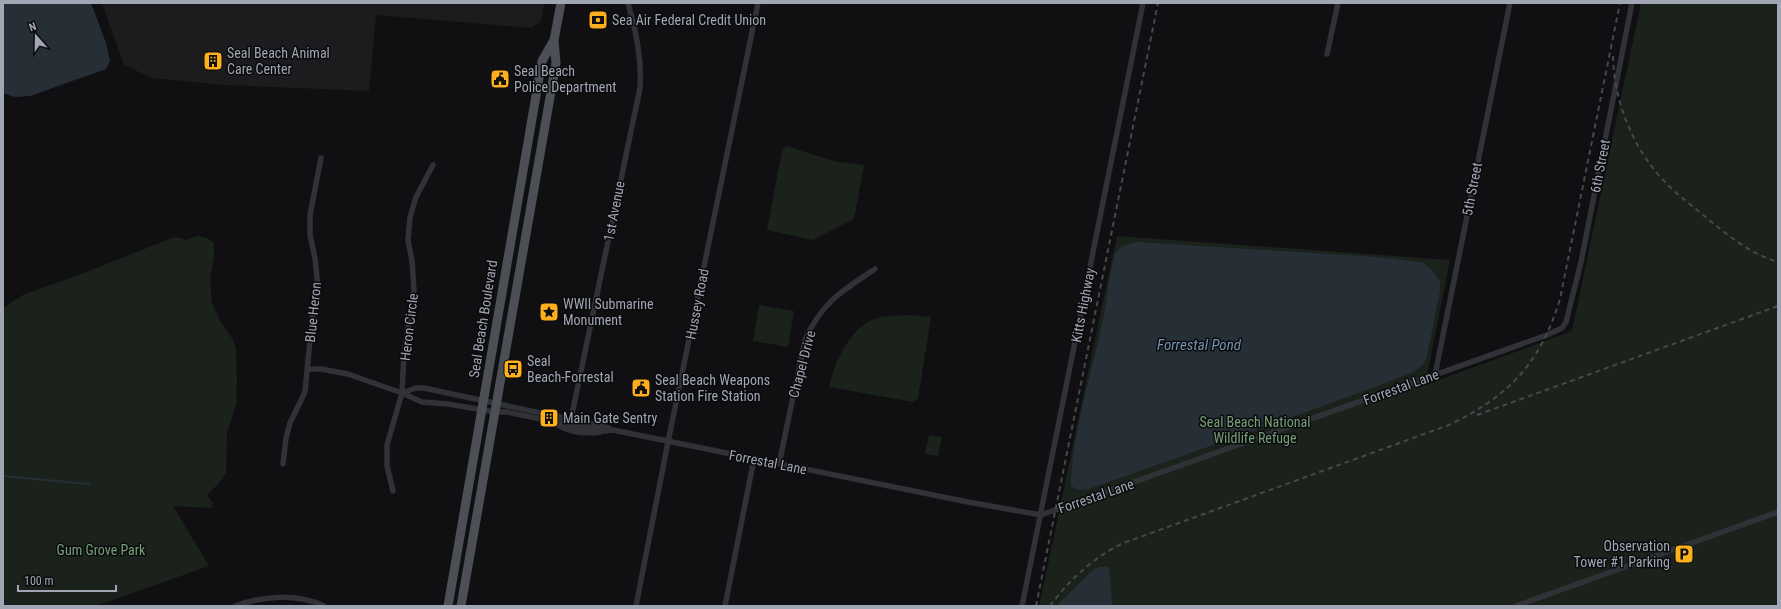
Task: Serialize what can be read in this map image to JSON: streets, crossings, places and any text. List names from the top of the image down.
{
  "streets": {
    "main road": ["Seal Beach Boulevard"],
    "street": [
      "6th Street",
      "5th Street",
      "1st Avenue",
      "Hussey Road",
      "Kitts Highway",
      "Blue Heron",
      "Heron Circle",
      "Chapel Drive",
      "Forrestal Lane"
    ]
  },
  "crossings": [
    ["6th Street", "Forrestal Lane"],
    ["5th Street", "Forrestal Lane"],
    ["1st Avenue", "Forrestal Lane"],
    ["Hussey Road", "Forrestal Lane"],
    ["Kitts Highway", "Forrestal Lane"],
    ["Seal Beach Boulevard", "Forrestal Lane"],
    ["Chapel Drive", "Forrestal Lane"]
  ],
  "water": ["Forrestal Pond"],
  "parks": ["Seal Beach National Wildlife Refuge", "Gum Grove Park"],
  "places": {
    "bank": ["Sea Air Federal Credit Union"],
    "building": ["Seal Beach Animal Care Center", "Main Gate Sentry"],
    "public building": ["Seal Beach Police Department", "Seal Beach Weapons Station Fire Station"],
    "place": ["WWII Submarine Monument"],
    "bus stop": ["Seal Beach-Forrestal"],
    "parking": ["Observation Tower #1 Parking"]
  },
  "scale_bar": "100 m",
  "north": "top"
}
